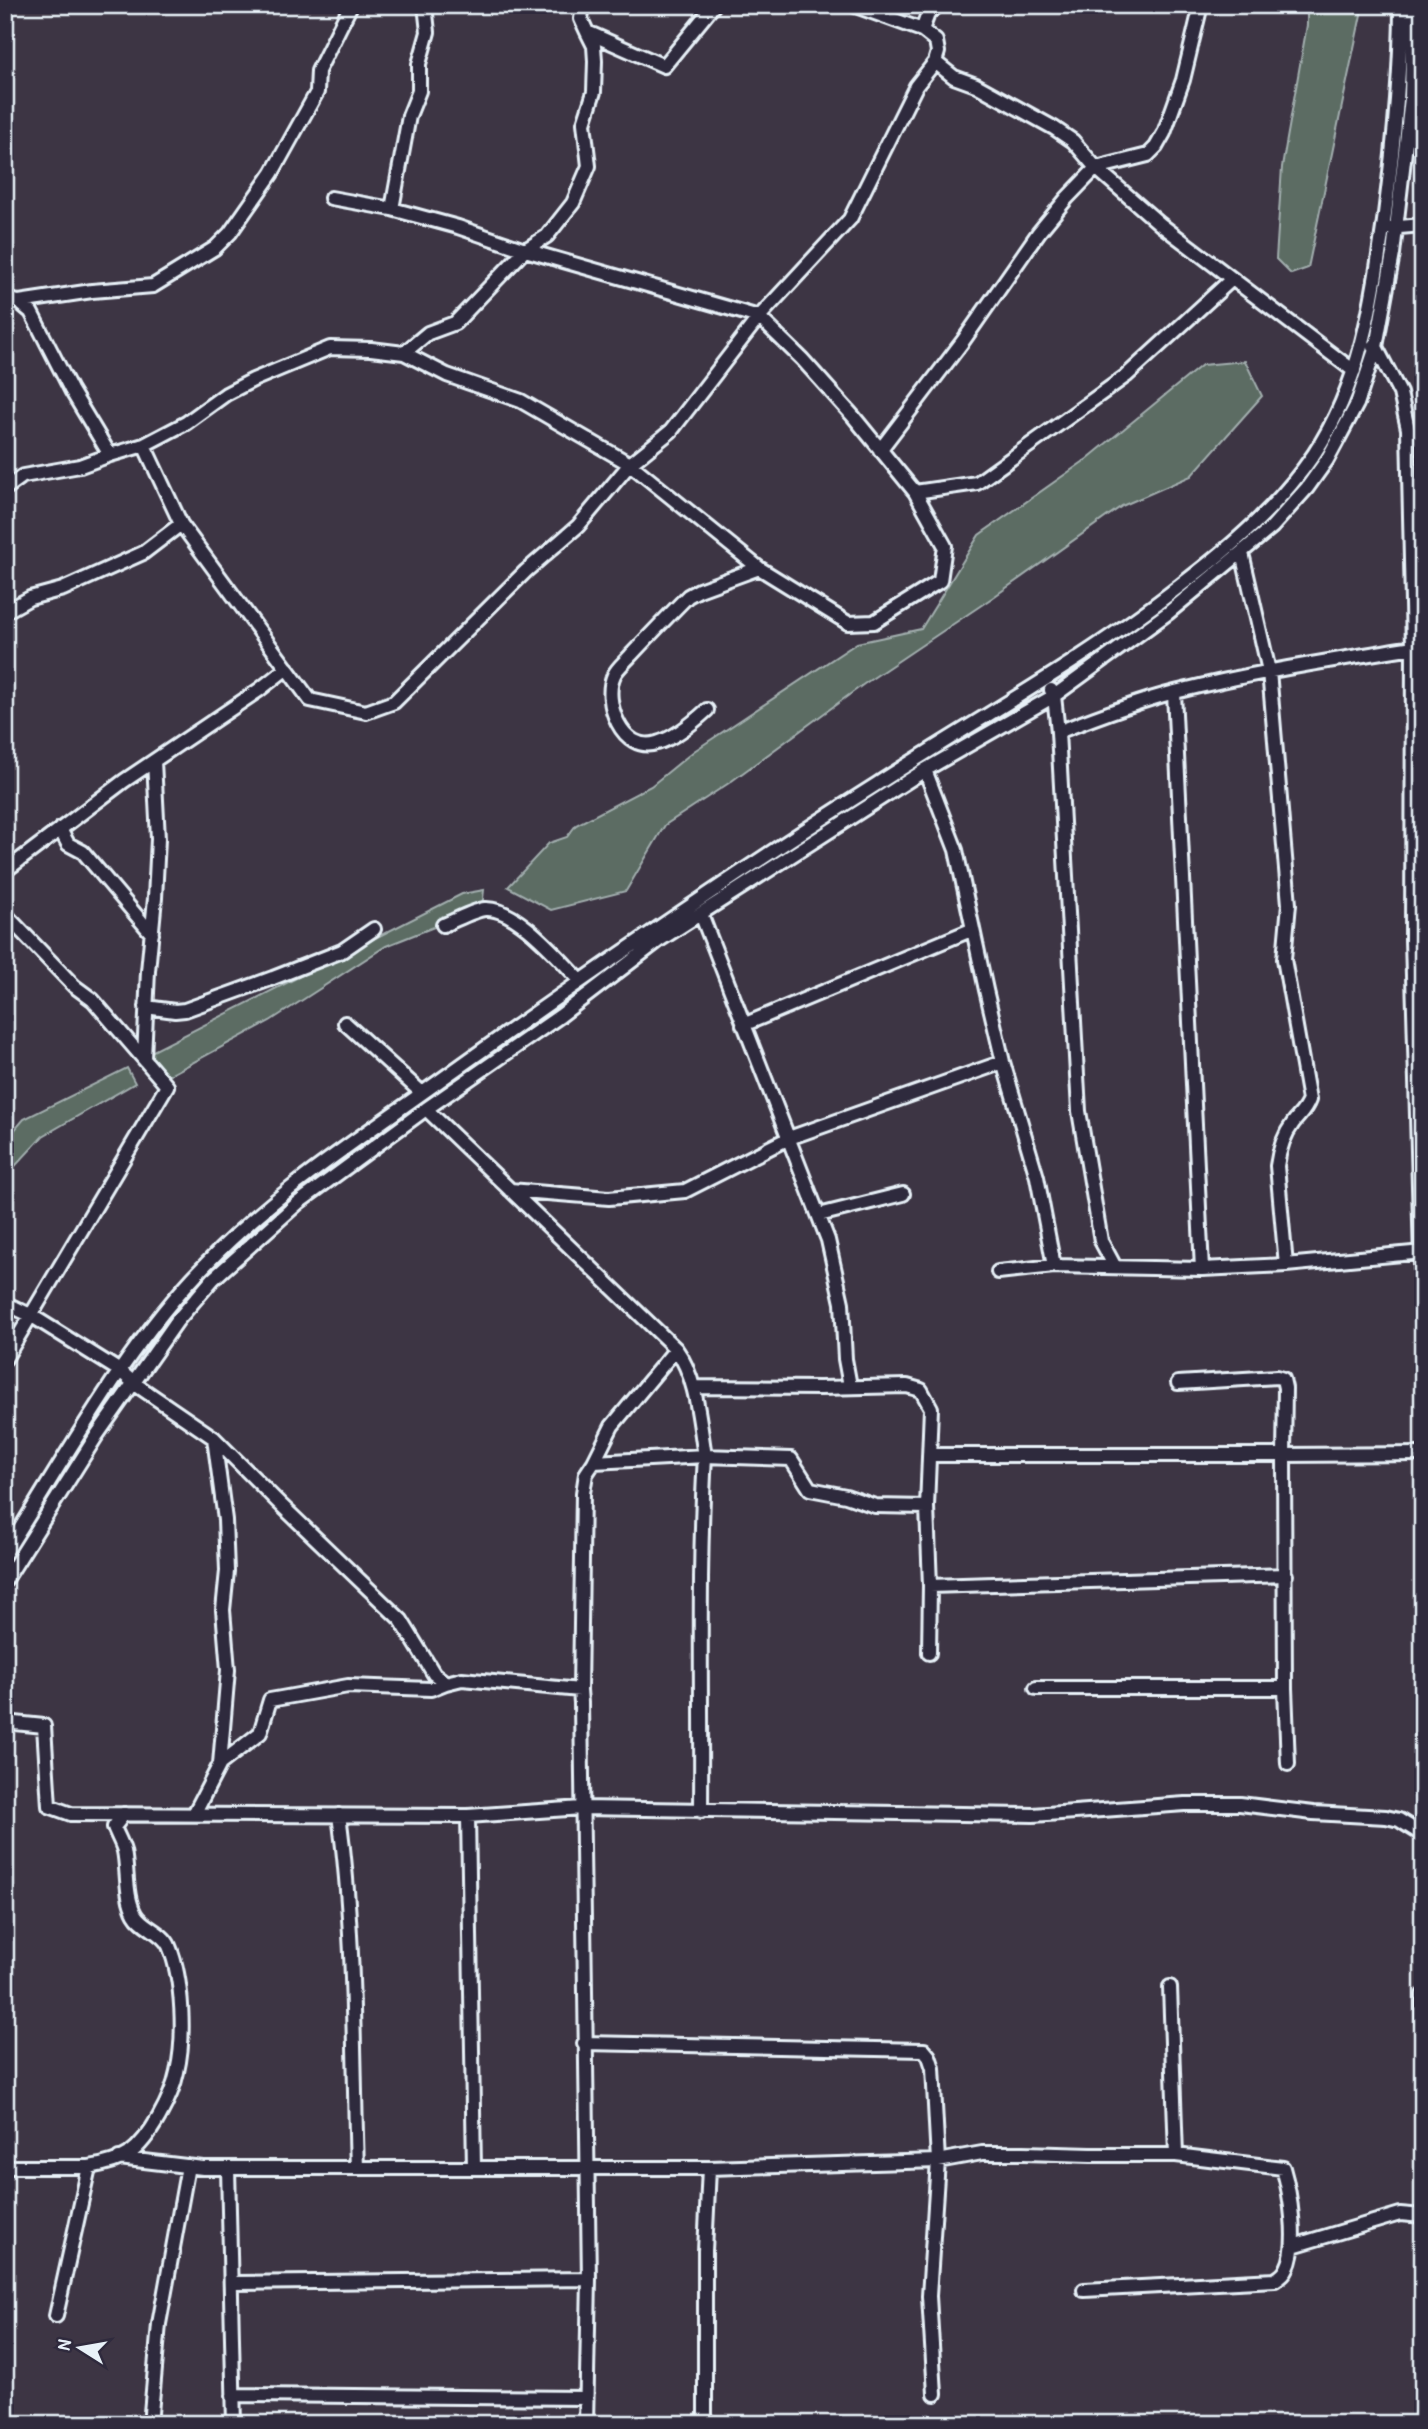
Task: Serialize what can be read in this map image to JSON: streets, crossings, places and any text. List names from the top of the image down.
{
  "north": "left"
}
